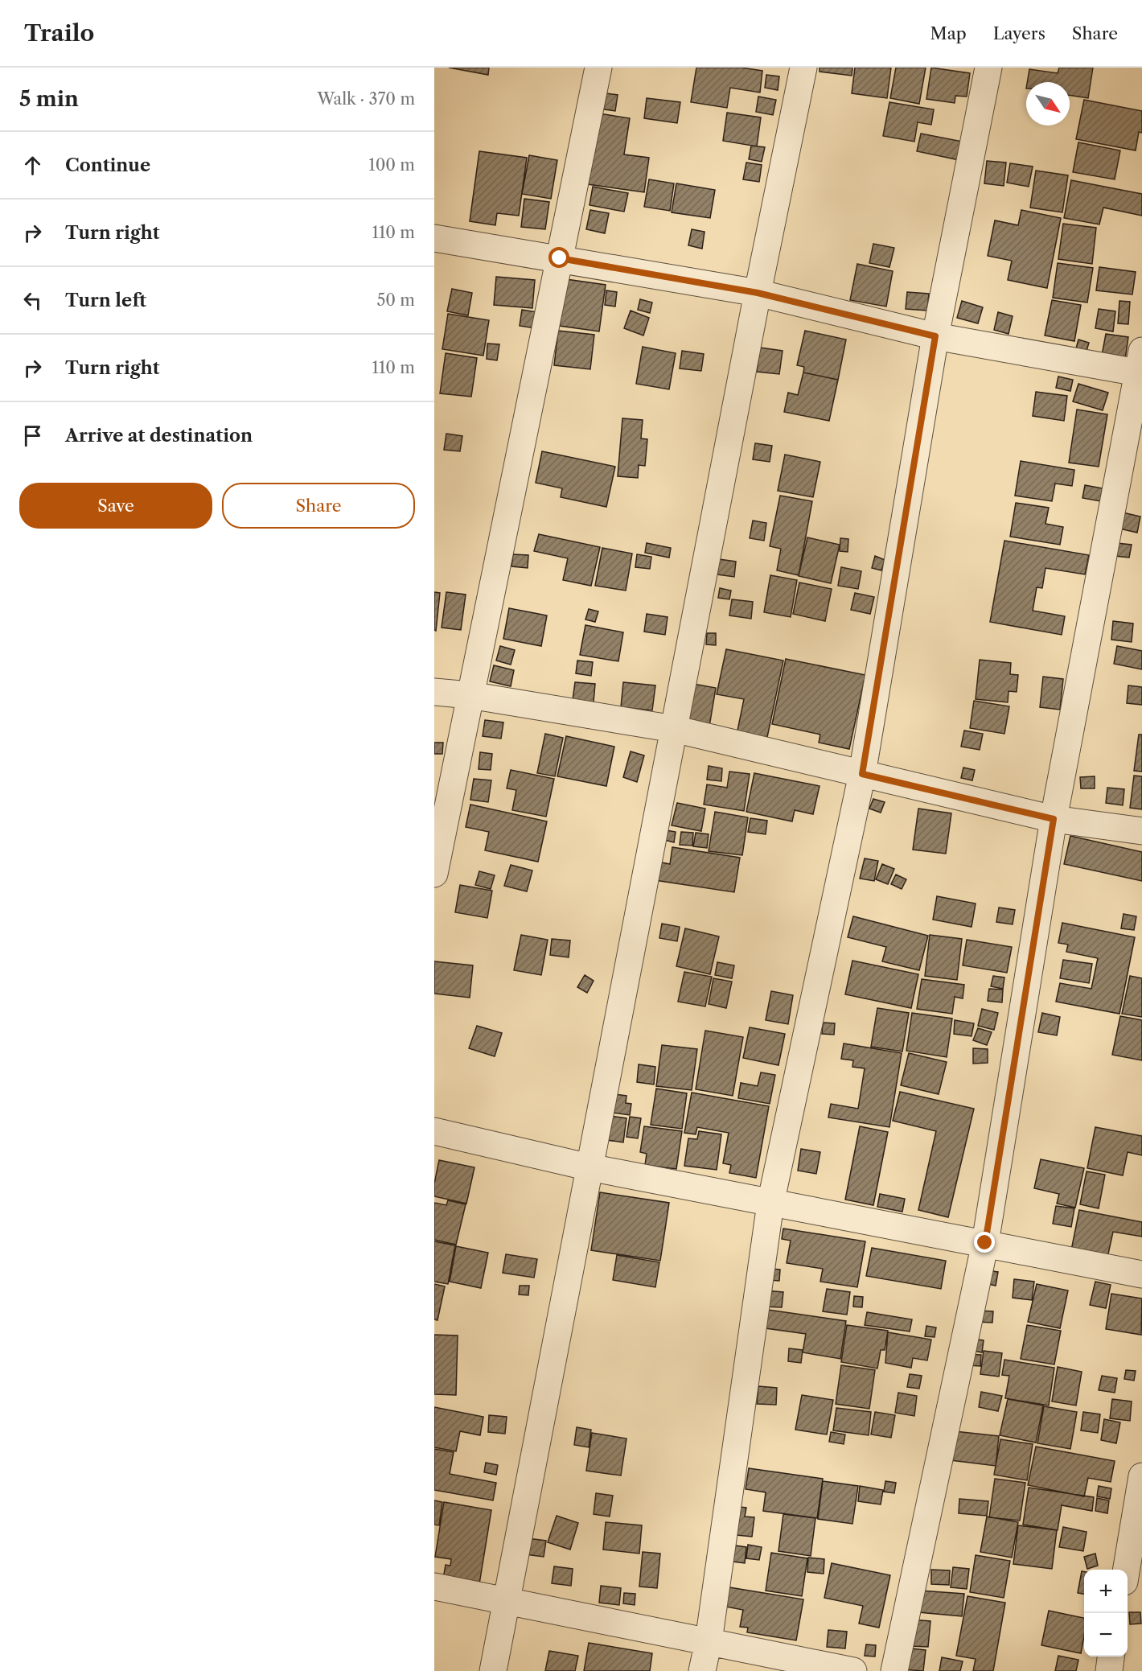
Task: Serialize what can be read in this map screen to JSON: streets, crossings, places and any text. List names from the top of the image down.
{
  "north": "bottom right",
  "page": {
    "header": "Trailo",
    "nav": ["Map", "Layers", "Share"],
    "heading": ["5 min", "Walk · 370 m"],
    "list": [
      ["Continue", "100 m"],
      ["Turn right", "110 m"],
      ["Turn left", "50 m"],
      ["Turn right", "110 m"],
      "Arrive at destination"
    ],
    "buttons": ["Save", "Share"],
    "map_buttons": ["+", "−"]
  }
}
